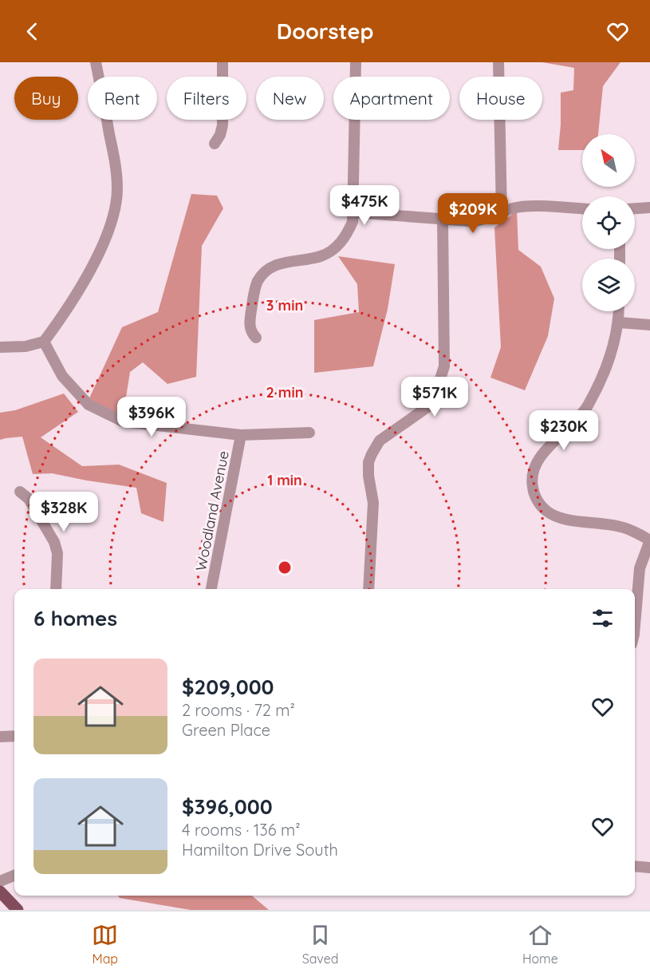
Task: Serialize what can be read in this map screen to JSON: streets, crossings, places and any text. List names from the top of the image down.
{
  "streets": {
    "street": ["Woodland Avenue"]
  },
  "north": "top left",
  "page": {
    "header": "Doorstep",
    "chip": [
      "Buy",
      "Rent",
      "Filters",
      "New",
      "Apartment",
      "House"
    ],
    "price": [
      "$475K",
      "$209K",
      "$571K",
      "$396K",
      "$230K",
      "$328K"
    ],
    "heading": "6 homes",
    "list": [
      {
        "name": "$209,000",
        "note": "2 rooms · 72 m² · Green Place"
      },
      {
        "name": "$396,000",
        "note": "4 rooms · 136 m² · Hamilton Drive South"
      }
    ],
    "tabs": ["Map", "Saved", "Home"]
  },
  "rings": ["3 min", "2 min", "1 min"]
}
